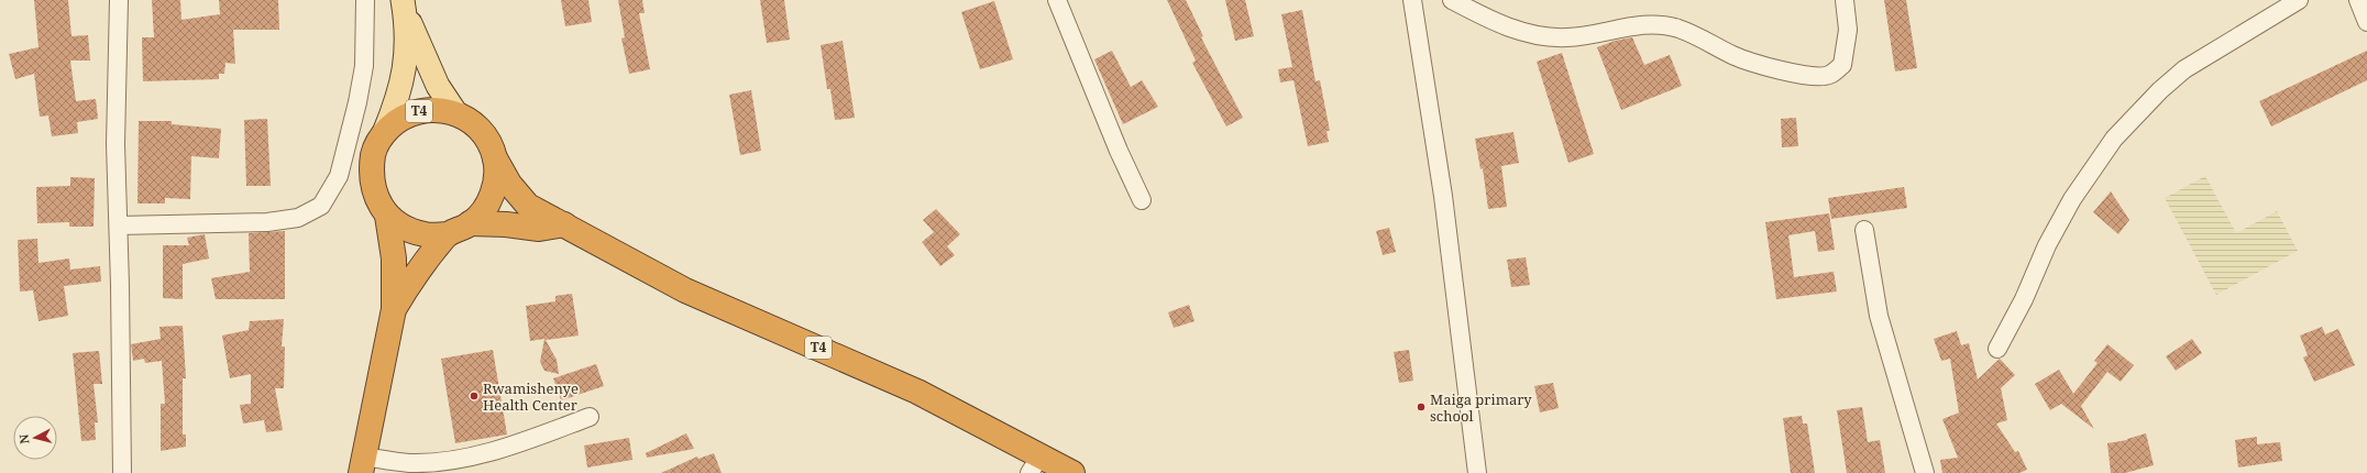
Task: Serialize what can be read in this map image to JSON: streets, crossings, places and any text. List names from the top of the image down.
{
  "streets": {
    "highway": ["T4"]
  },
  "places": ["Rwamishenye Health Center", "Maiga primary school"],
  "north": "left"
}
